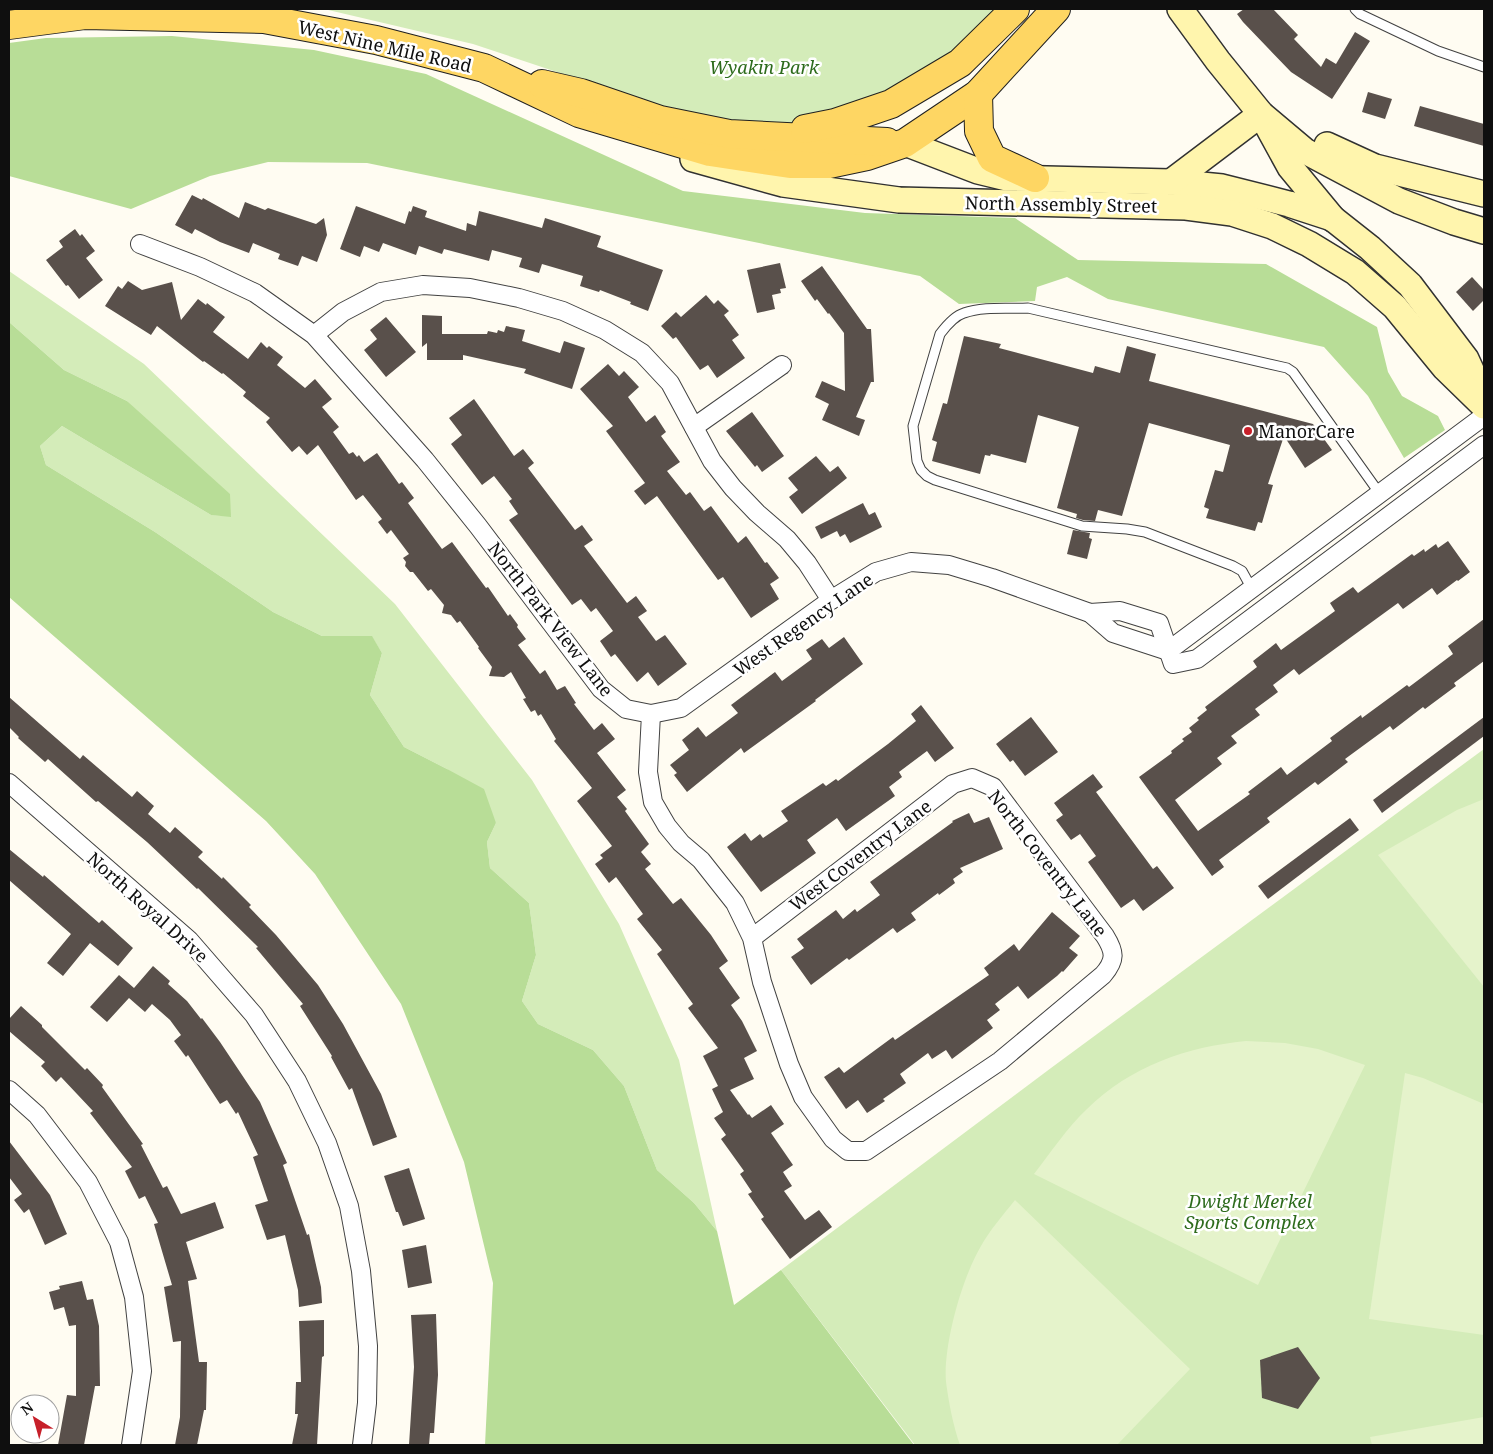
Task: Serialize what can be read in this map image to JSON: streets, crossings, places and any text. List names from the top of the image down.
{
  "streets": {
    "main road": ["West Nine Mile Road", "North Assembly Street"],
    "street": [
      "North Park View Lane",
      "West Regency Lane",
      "West Coventry Lane",
      "North Coventry Lane",
      "North Royal Drive"
    ]
  },
  "crossings": [
    ["West Nine Mile Road", "North Assembly Street"],
    ["North Park View Lane", "West Regency Lane"],
    ["West Coventry Lane", "North Coventry Lane"]
  ],
  "parks": ["Wyakin Park", "Dwight Merkel Sports Complex"],
  "places": ["ManorCare"],
  "north": "top left"
}
